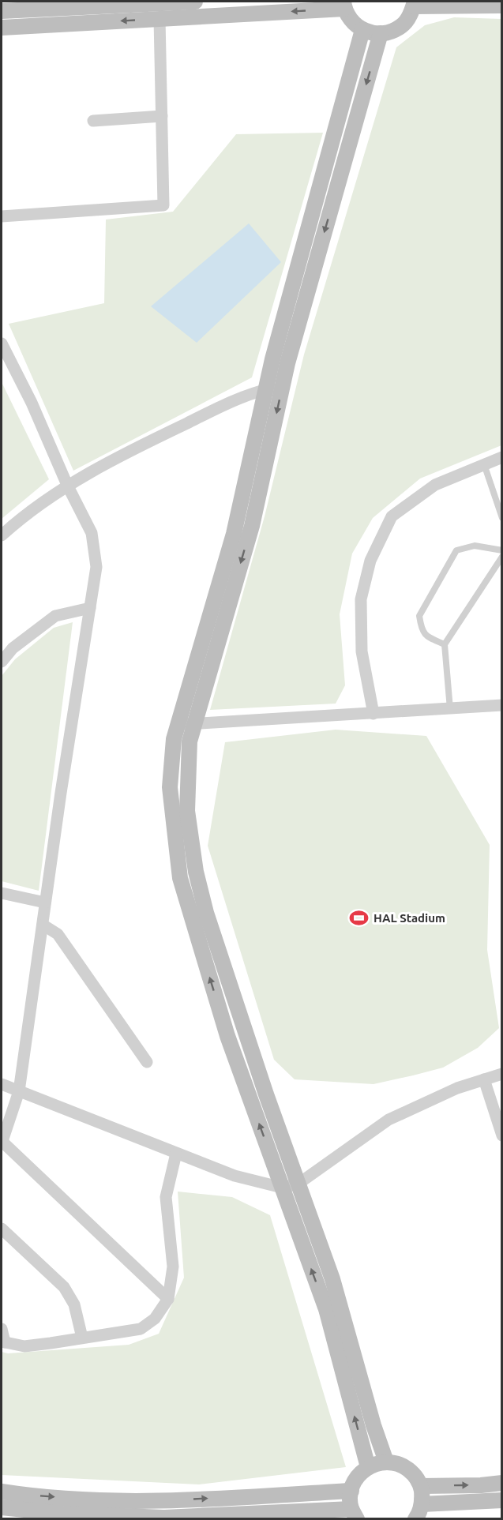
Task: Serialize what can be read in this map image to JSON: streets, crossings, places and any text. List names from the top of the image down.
{
  "places": {
    "sports": ["HAL Stadium"]
  }
}
